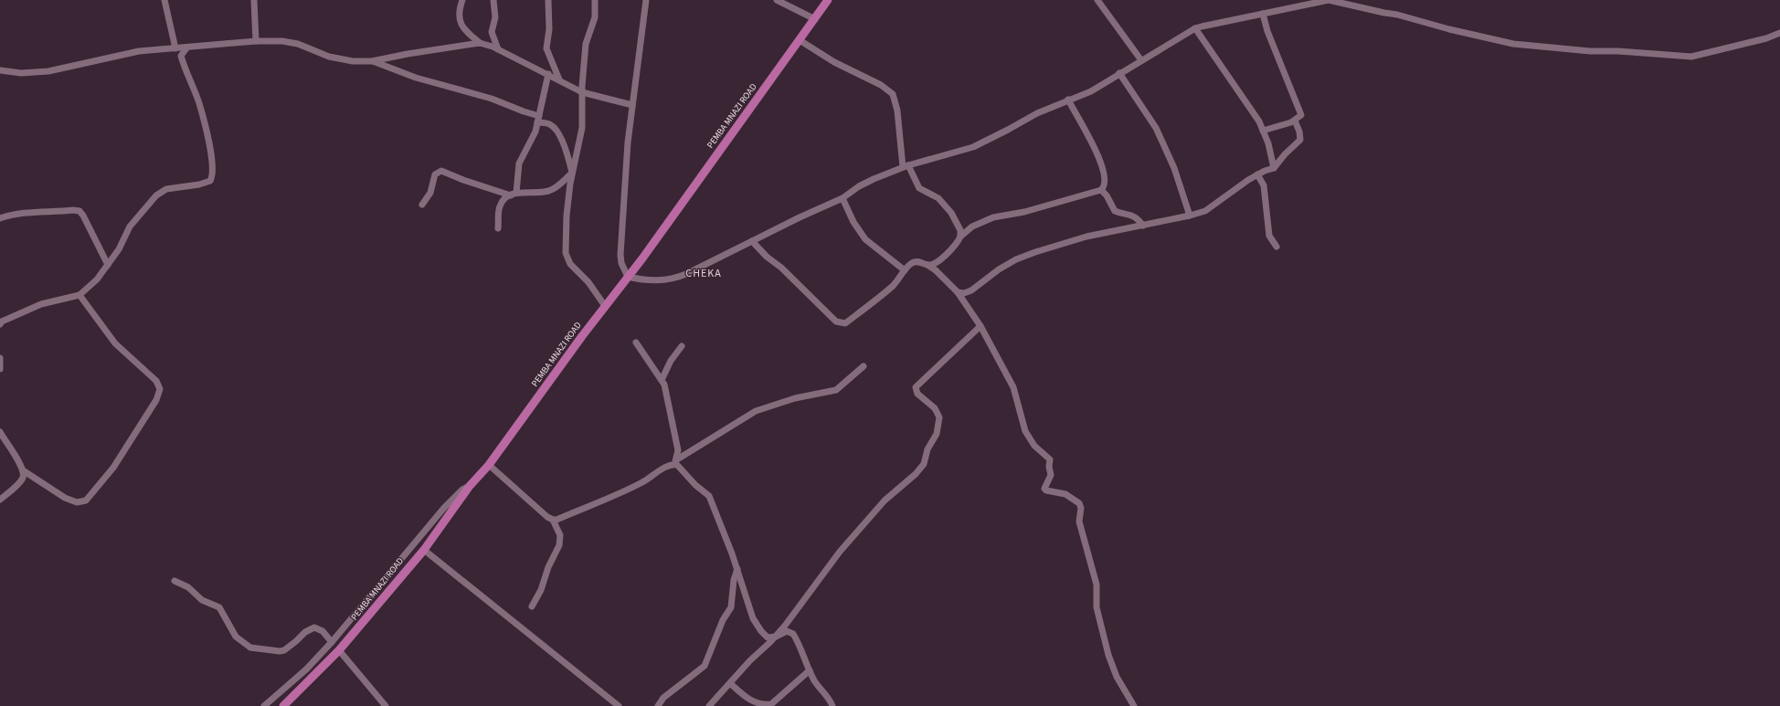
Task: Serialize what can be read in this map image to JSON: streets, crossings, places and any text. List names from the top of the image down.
{
  "streets": {
    "main road": ["PEMBA MNAZI ROAD"]
  },
  "districts": ["CHEKA"]
}
